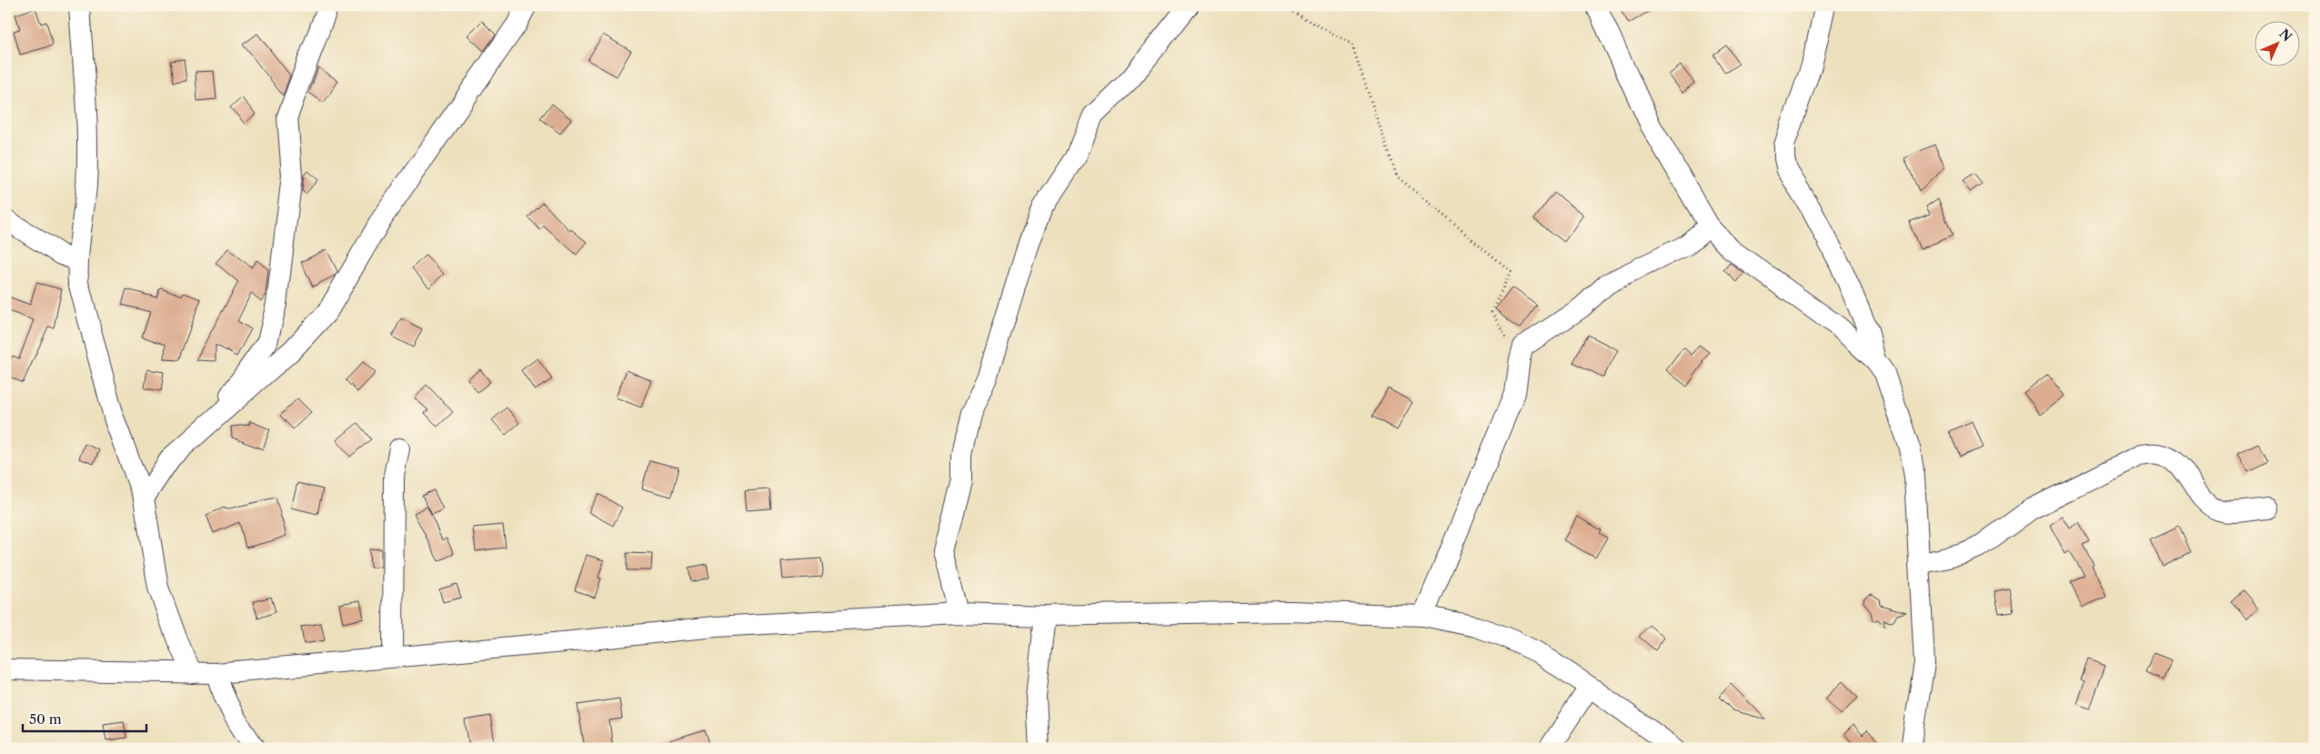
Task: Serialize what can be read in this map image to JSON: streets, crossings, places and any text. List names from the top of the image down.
{
  "scale_bar": "50 m",
  "north": "top right"
}
